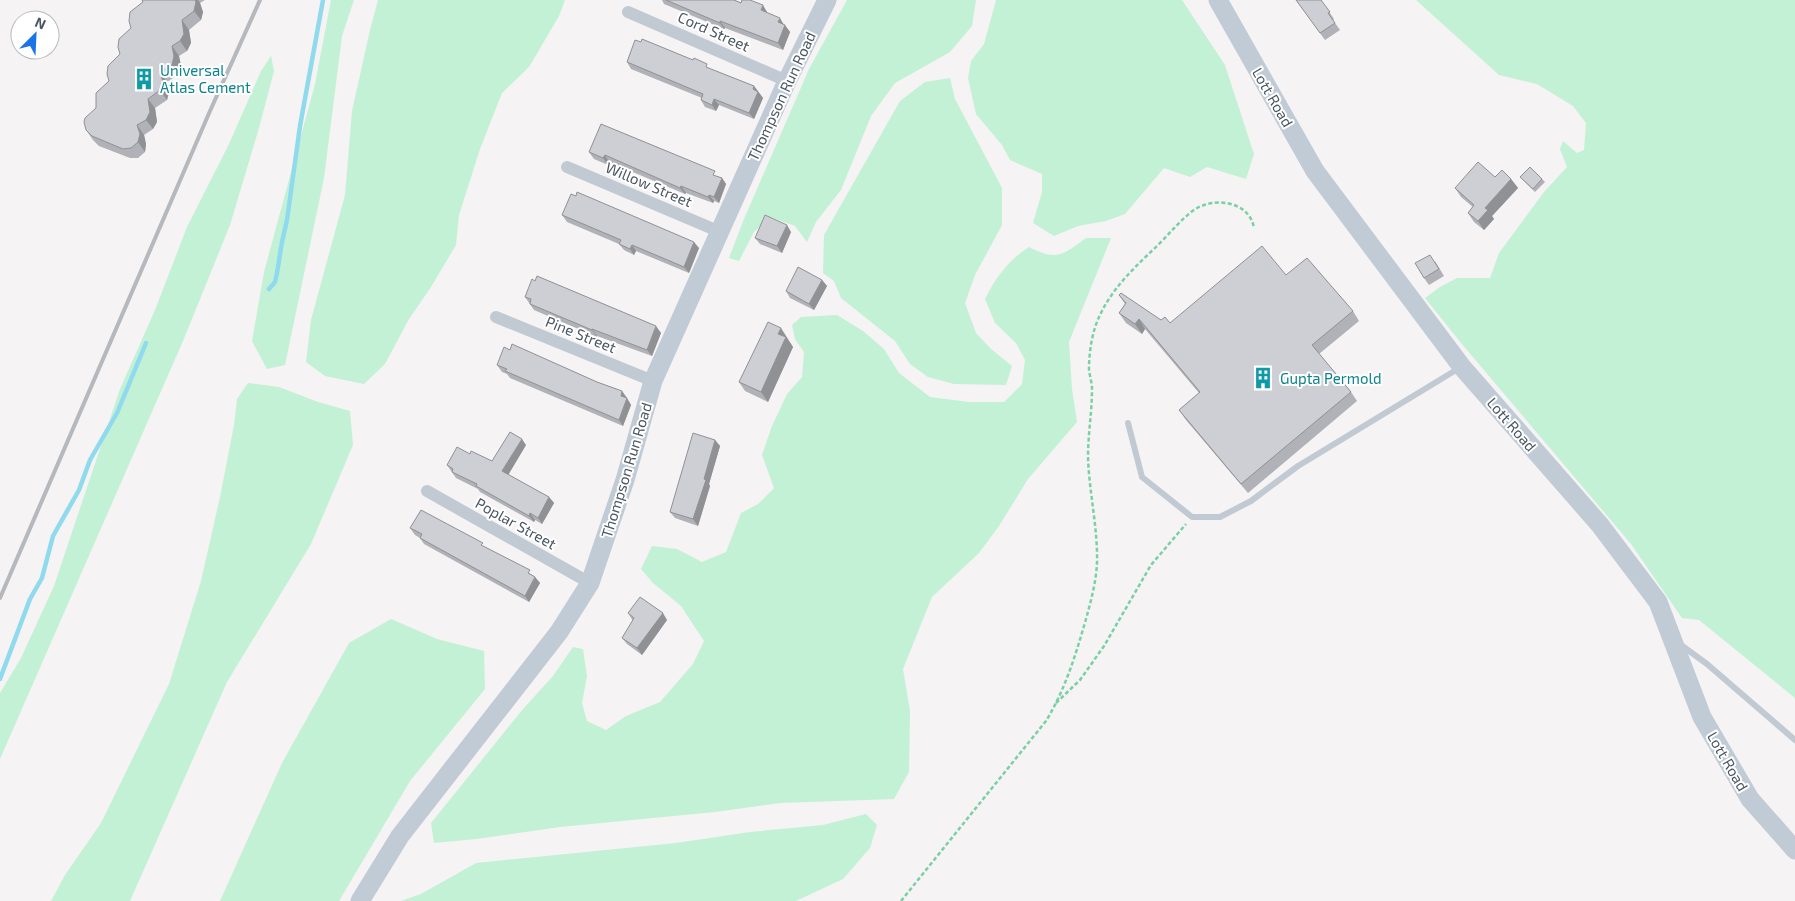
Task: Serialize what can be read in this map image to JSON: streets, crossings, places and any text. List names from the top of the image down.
{
  "streets": {
    "street": [
      "Cord Street",
      "Thompson Run Road",
      "Lott Road",
      "Willow Street",
      "Pine Street",
      "Poplar Street"
    ]
  },
  "crossings": [
    ["Cord Street", "Thompson Run Road"],
    ["Thompson Run Road", "Willow Street"],
    ["Thompson Run Road", "Pine Street"],
    ["Thompson Run Road", "Poplar Street"]
  ],
  "places": {
    "building": ["Universal Atlas Cement", "Gupta Permold"]
  },
  "north": "top right"
}
